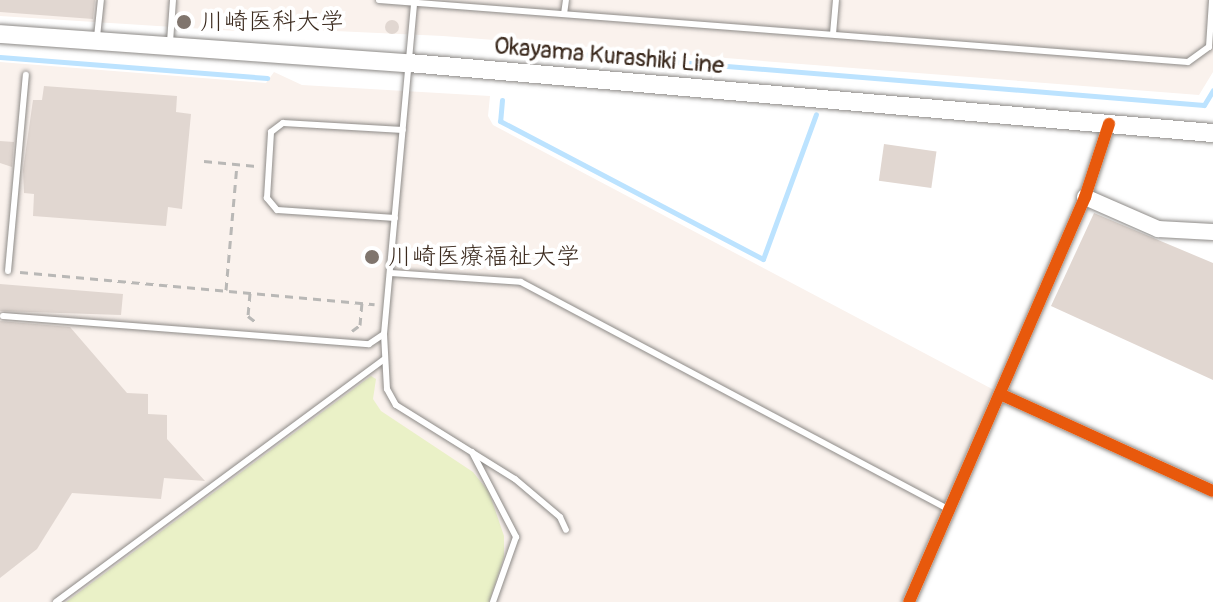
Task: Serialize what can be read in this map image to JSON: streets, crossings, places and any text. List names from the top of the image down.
{
  "streets": {
    "main road": ["Okayama Kurashiki Line"]
  },
  "places": ["川崎医科大学", "川崎医療福祉大学"]
}
